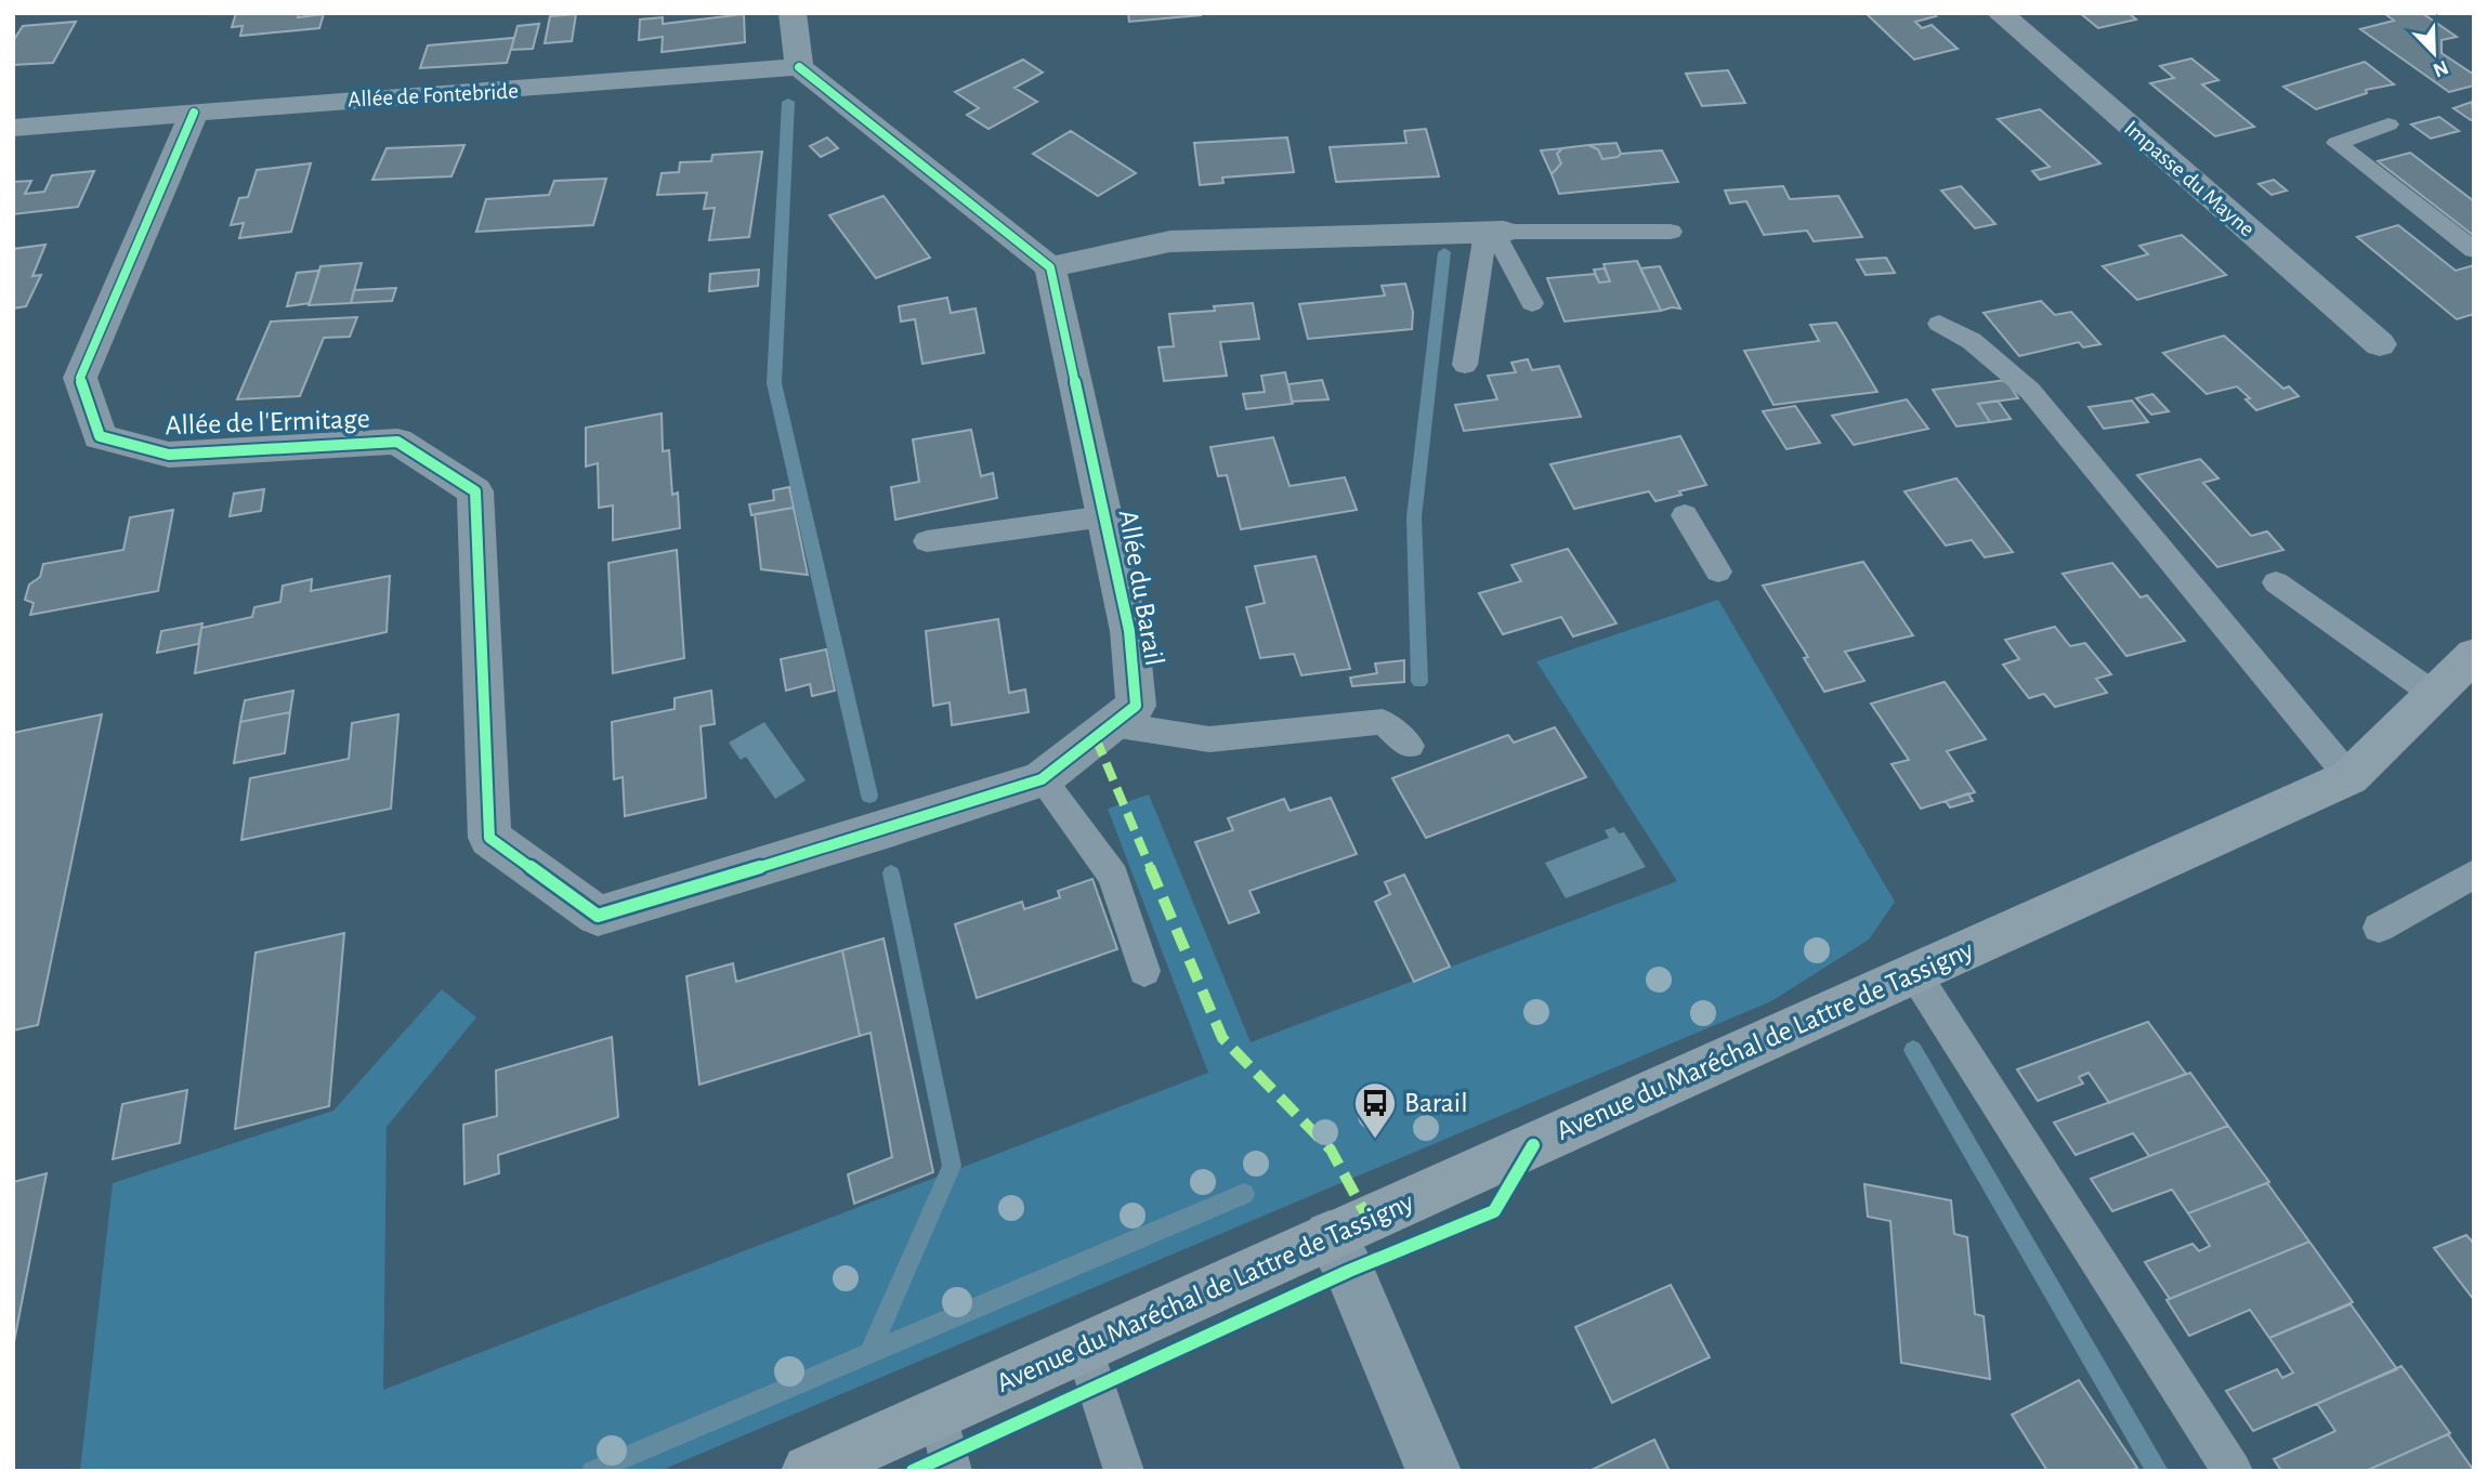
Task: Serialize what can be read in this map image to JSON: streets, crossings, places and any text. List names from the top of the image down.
{
  "streets": {
    "main road": ["Avenue du Maréchal de Lattre de Tassigny"],
    "street": [
      "Allée de Fontebride",
      "Impasse du Mayne",
      "Allée de l'Ermitage",
      "Allée du Barail"
    ]
  },
  "crossings": [
    ["Allée de Fontebride", "Allée de l'Ermitage"],
    ["Allée de l'Ermitage", "Allée du Barail"]
  ],
  "places": {
    "bus stop": ["Barail"]
  },
  "north": "bottom right"
}
